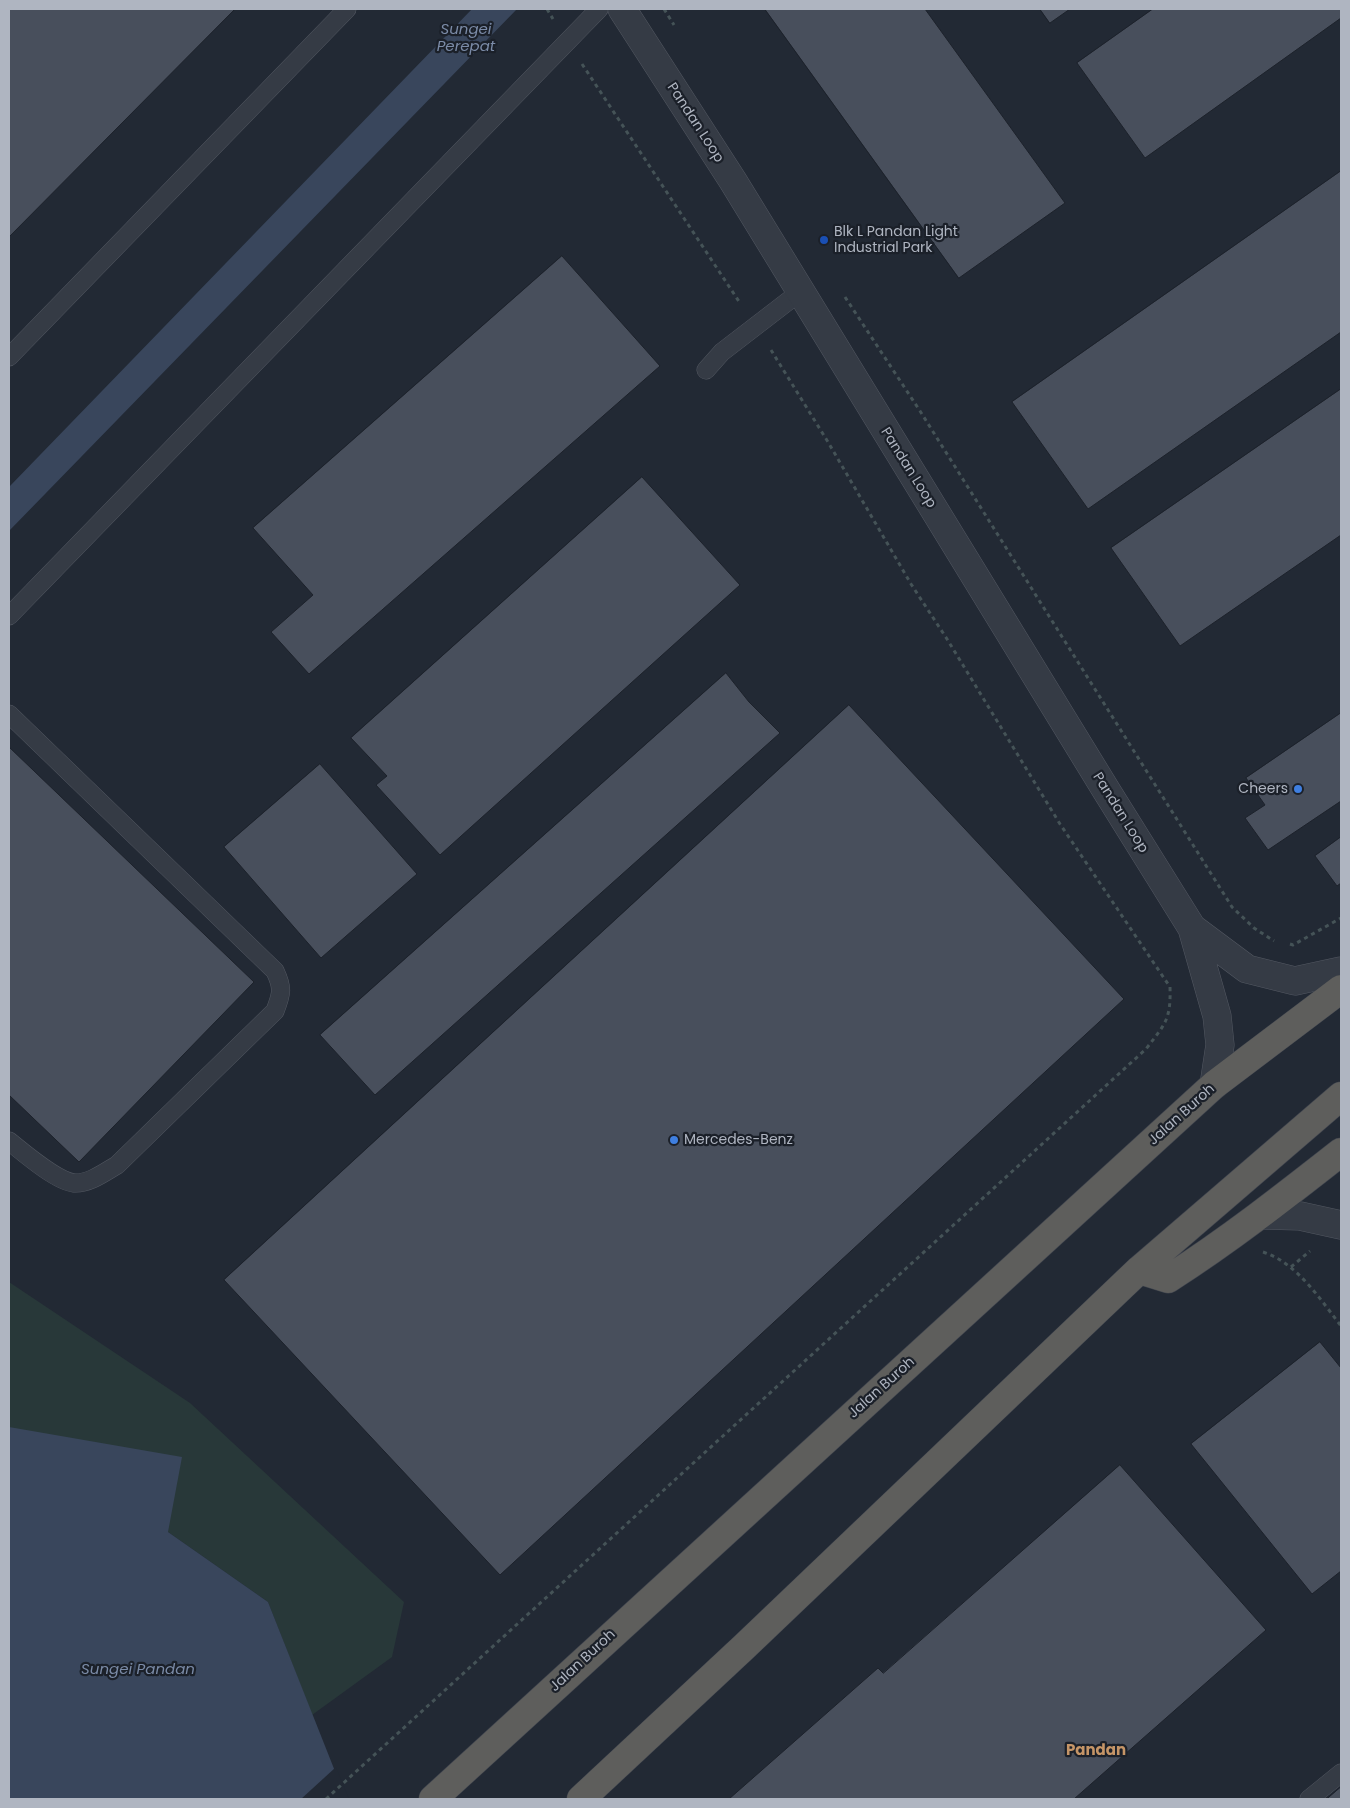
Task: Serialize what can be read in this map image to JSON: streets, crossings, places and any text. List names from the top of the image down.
{
  "streets": {
    "highway": ["Jalan Buroh"],
    "street": ["Pandan Loop"]
  },
  "crossings": [
    ["Pandan Loop", "Jalan Buroh"]
  ],
  "districts": ["Pandan"],
  "water": ["Sungei Perepat", "Sungei Pandan"],
  "places": ["Blk L Pandan Light Industrial Park", "Cheers", "Mercedes-Benz"]
}
